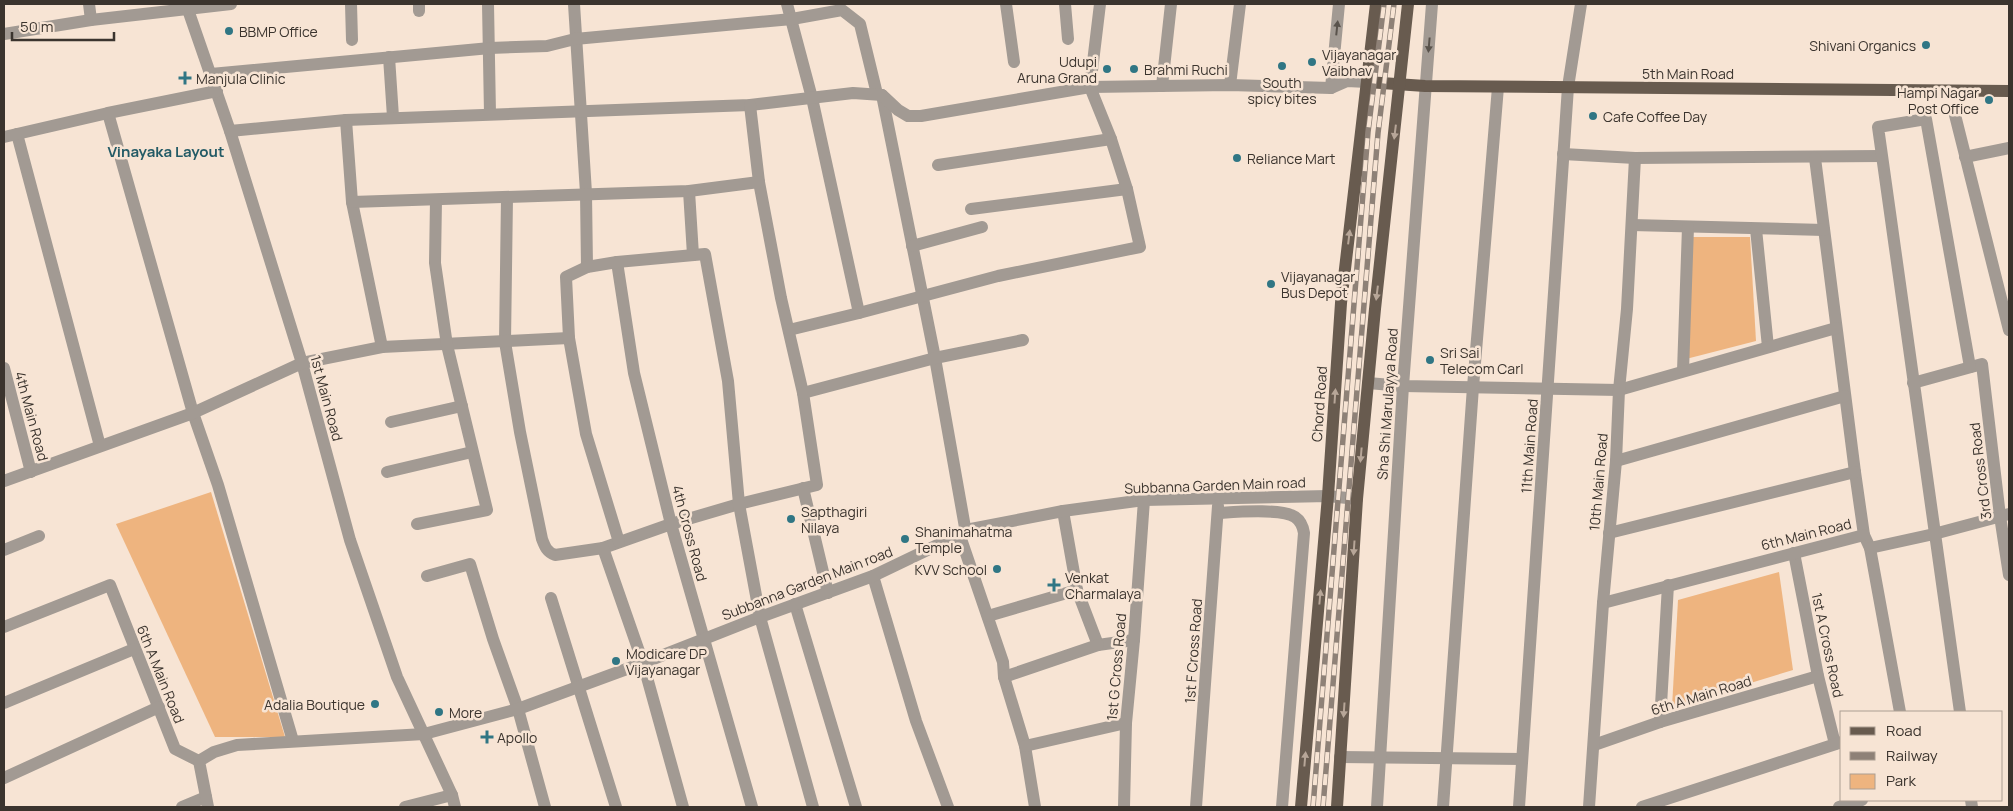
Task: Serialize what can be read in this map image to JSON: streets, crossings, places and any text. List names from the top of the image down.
{
  "streets": {
    "main road": ["5th Main Road", "Chord Road"],
    "street": [
      "1st Main Road",
      "Sha Shi Marulayya Road",
      "4th Main Road",
      "11th Main Road",
      "3rd Cross Road",
      "10th Main Road",
      "Subbanna Garden Main road",
      "4th Cross Road",
      "6th Main Road",
      "1st A Cross Road",
      "1st F Cross Road",
      "1st G Cross Road",
      "6th A Main Road"
    ]
  },
  "crossings": [
    ["5th Main Road", "Chord Road"],
    ["5th Main Road", "Sha Shi Marulayya Road"],
    ["5th Main Road", "11th Main Road"],
    ["1st Main Road", "Subbanna Garden Main road"],
    ["Chord Road", "Subbanna Garden Main road"],
    ["10th Main Road", "6th Main Road"],
    ["10th Main Road", "6th A Main Road"],
    ["Subbanna Garden Main road", "4th Cross Road"],
    ["Subbanna Garden Main road", "1st F Cross Road"],
    ["Subbanna Garden Main road", "1st G Cross Road"],
    ["Subbanna Garden Main road", "6th A Main Road"],
    ["6th Main Road", "1st A Cross Road"],
    ["1st A Cross Road", "6th A Main Road"]
  ],
  "districts": ["Vinayaka Layout"],
  "places": {
    "other": [
      "BBMP Office",
      "Shivani Organics",
      "Vijayanagar Vaibhav",
      "South spicy bites",
      "Udupi Aruna Grand",
      "Brahmi Ruchi",
      "Hampi Nagar Post Office",
      "Cafe Coffee Day",
      "Reliance Mart",
      "Vijayanagar Bus Depot",
      "Sri Sai Telecom Carl",
      "Sapthagiri Nilaya",
      "Shanimahatma Temple",
      "KVV School",
      "Modicare DP Vijayanagar",
      "Adalia Boutique",
      "More"
    ],
    "health": ["Manjula Clinic", "Venkat Charmalaya", "Apollo"]
  },
  "legend": ["Road", "Railway", "Park"],
  "scale_bar": "50 m"
}
